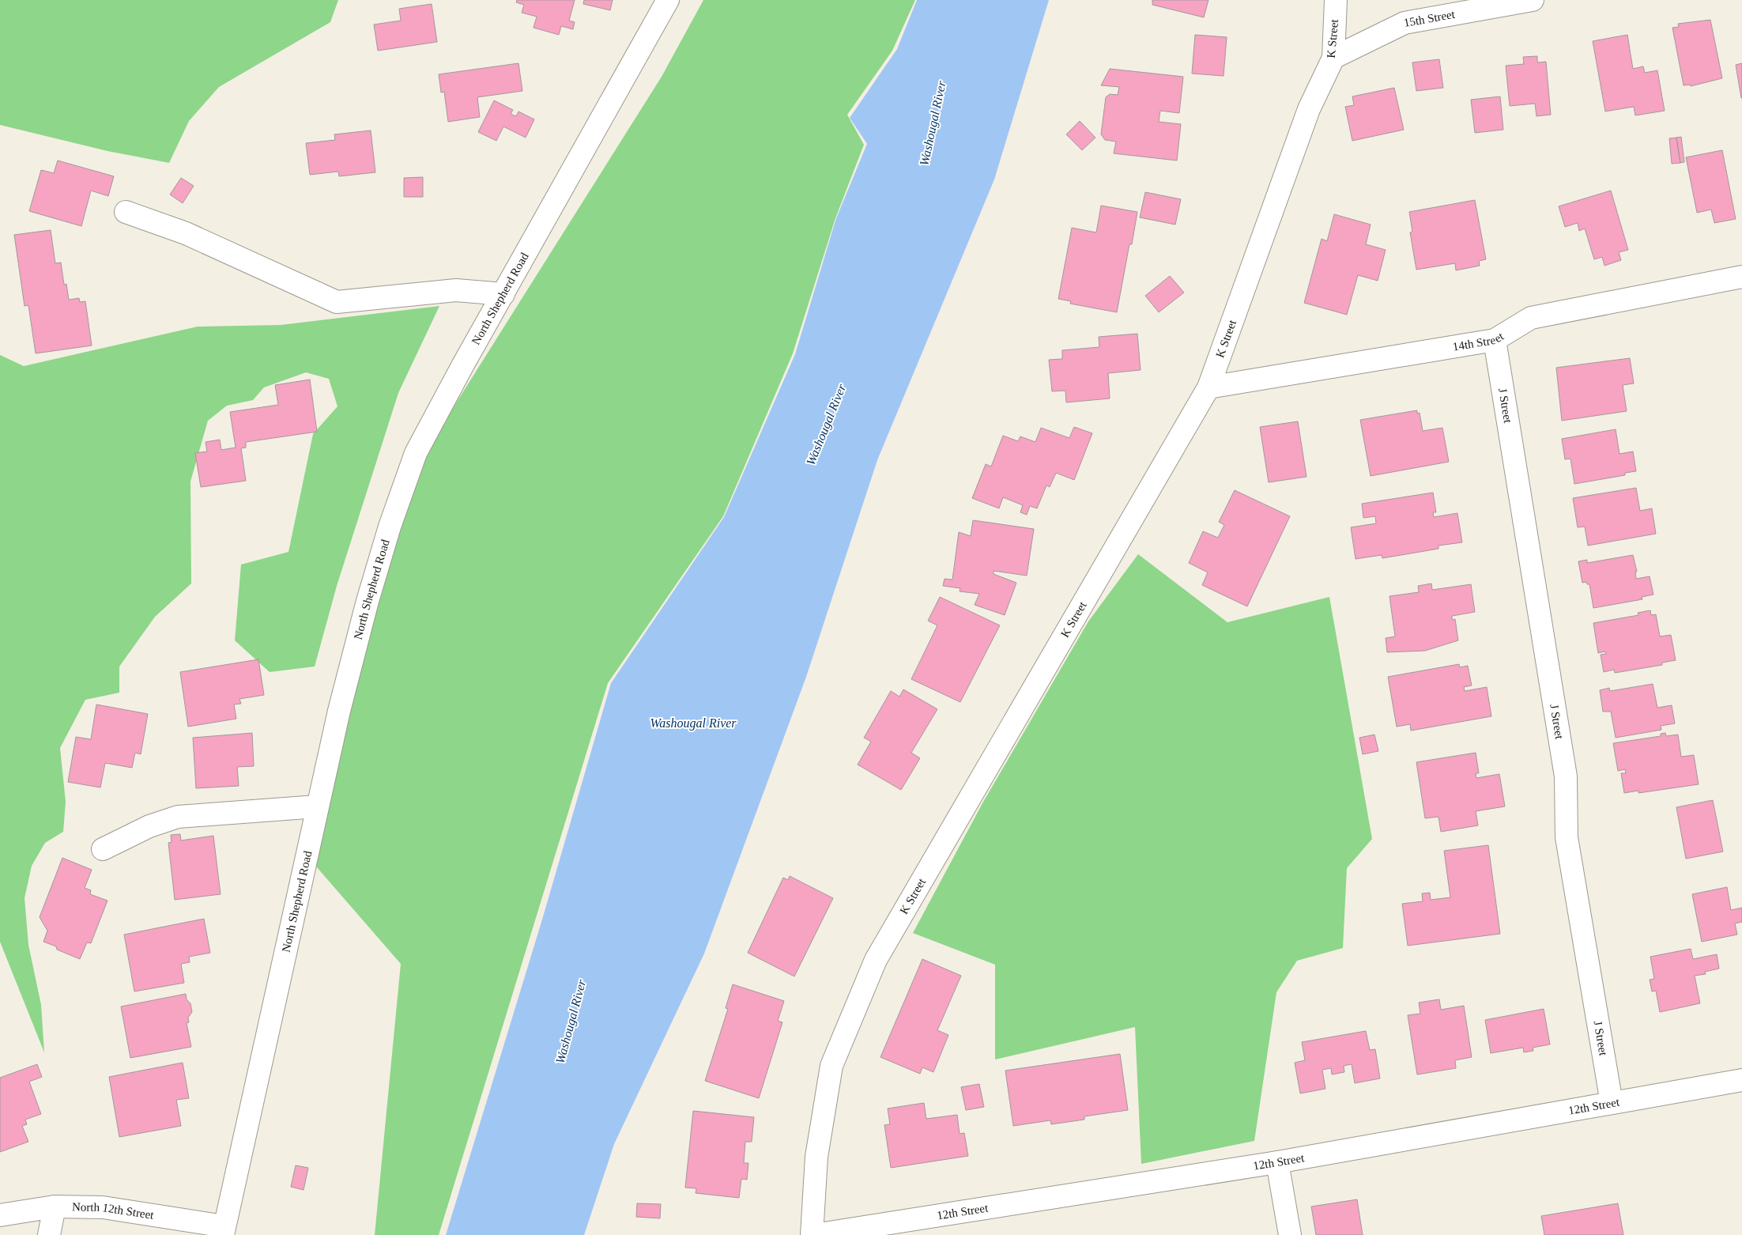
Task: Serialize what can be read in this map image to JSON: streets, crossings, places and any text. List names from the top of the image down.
{
  "streets": {
    "street": [
      "15th Street",
      "K Street",
      "North Shepherd Road",
      "14th Street",
      "J Street",
      "12th Street",
      "North 12th Street"
    ]
  },
  "crossings": [
    ["15th Street", "K Street"],
    ["K Street", "14th Street"],
    ["K Street", "12th Street"],
    ["North Shepherd Road", "North 12th Street"],
    ["14th Street", "J Street"],
    ["J Street", "12th Street"]
  ],
  "water": ["Washougal River"]
}
